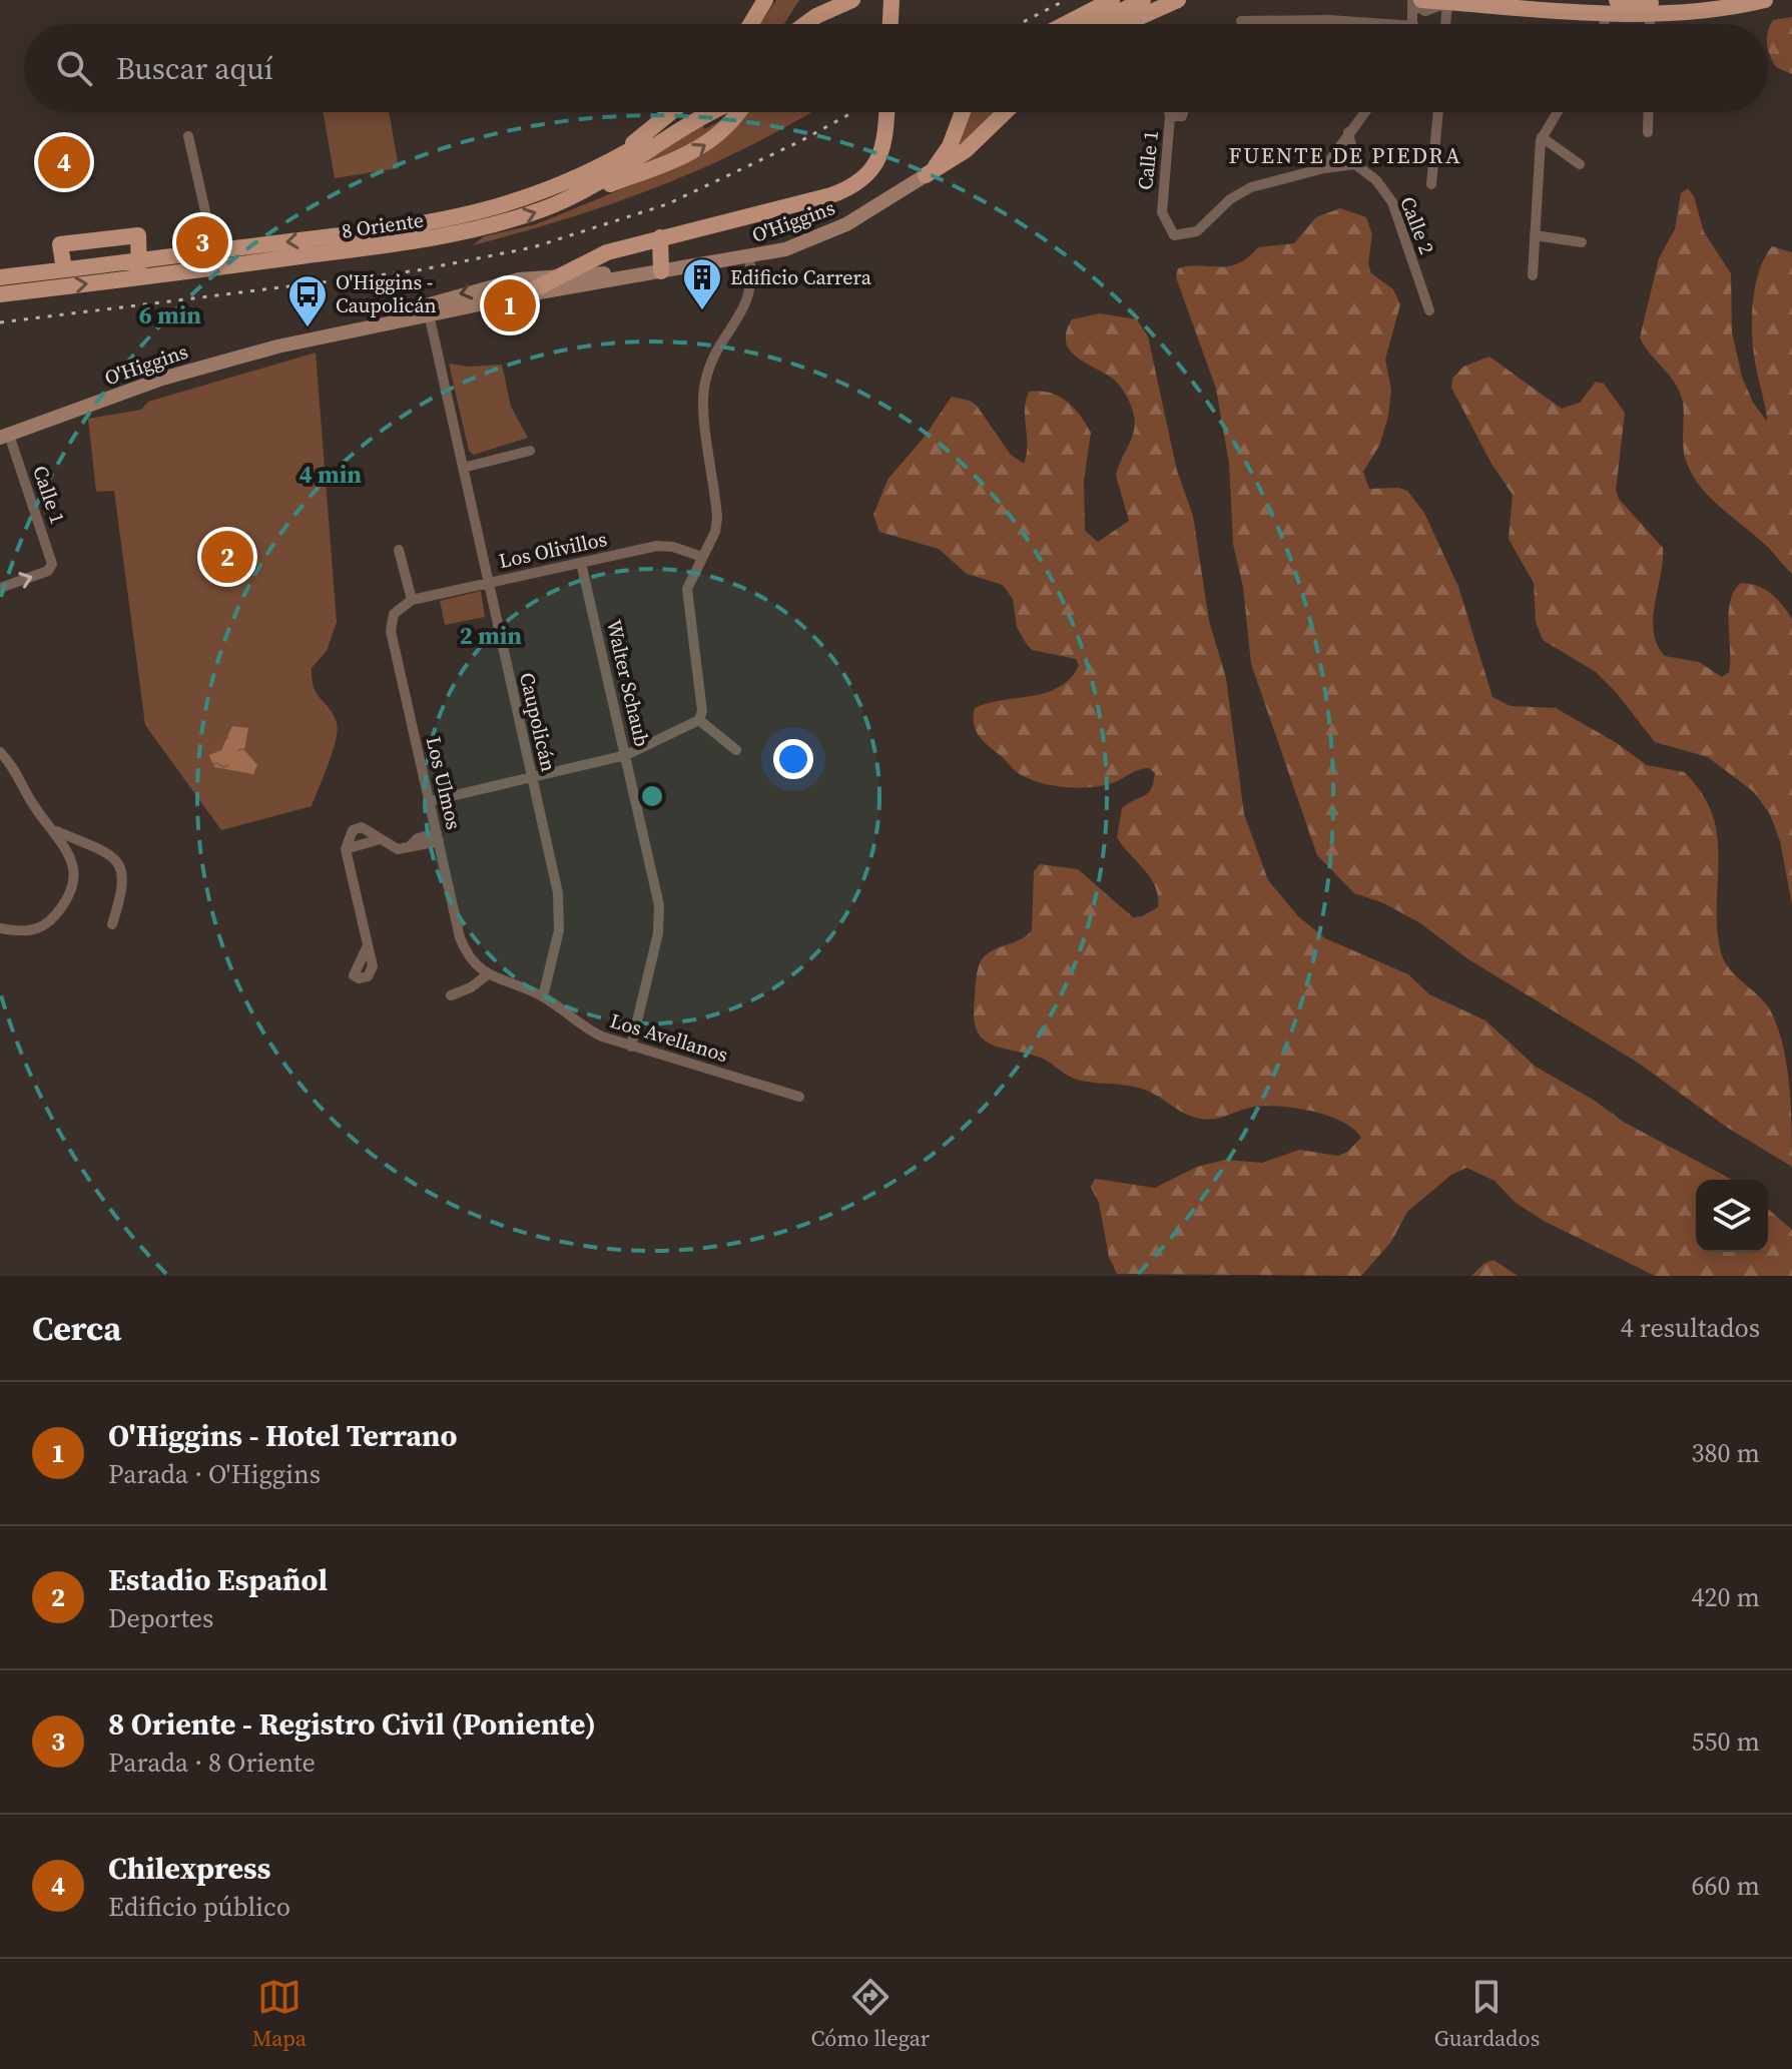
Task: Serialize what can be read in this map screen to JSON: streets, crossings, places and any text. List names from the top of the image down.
{
  "streets": {
    "main road": ["O'Higgins", "8 Oriente"],
    "street": [
      "Calle 1",
      "Calle 2",
      "Los Olivillos",
      "Walter Schaub",
      "Caupolicán",
      "Los Ulmos",
      "Los Avellanos"
    ]
  },
  "crossings": [
    ["Calle 1", "O'Higgins"],
    ["O'Higgins", "Caupolicán"],
    ["Los Olivillos", "Walter Schaub"],
    ["Los Olivillos", "Caupolicán"],
    ["Los Olivillos", "Los Ulmos"],
    ["Walter Schaub", "Los Avellanos"],
    ["Caupolicán", "Los Avellanos"],
    ["Los Ulmos", "Los Avellanos"]
  ],
  "districts": ["FUENTE DE PIEDRA"],
  "places": {
    "building": ["Edificio Carrera"],
    "bus stop": ["O'Higgins - Caupolicán"]
  },
  "page": {
    "search": "Buscar aquí",
    "pins": [
      "4",
      "3",
      "1",
      "2"
    ],
    "heading": ["Cerca", "4 resultados"],
    "list": [
      {
        "mark": "1",
        "name": "O'Higgins - Hotel Terrano",
        "note": "Parada · O'Higgins",
        "value": "380 m"
      },
      {
        "mark": "2",
        "name": "Estadio Español",
        "note": "Deportes",
        "value": "420 m"
      },
      {
        "mark": "3",
        "name": "8 Oriente - Registro Civil (Poniente)",
        "note": "Parada · 8 Oriente",
        "value": "550 m"
      },
      {
        "mark": "4",
        "name": "Chilexpress",
        "note": "Edificio público",
        "value": "660 m"
      }
    ],
    "nav": ["Mapa", "Cómo llegar", "Guardados"]
  },
  "rings": ["6 min", "4 min", "2 min"]
}
